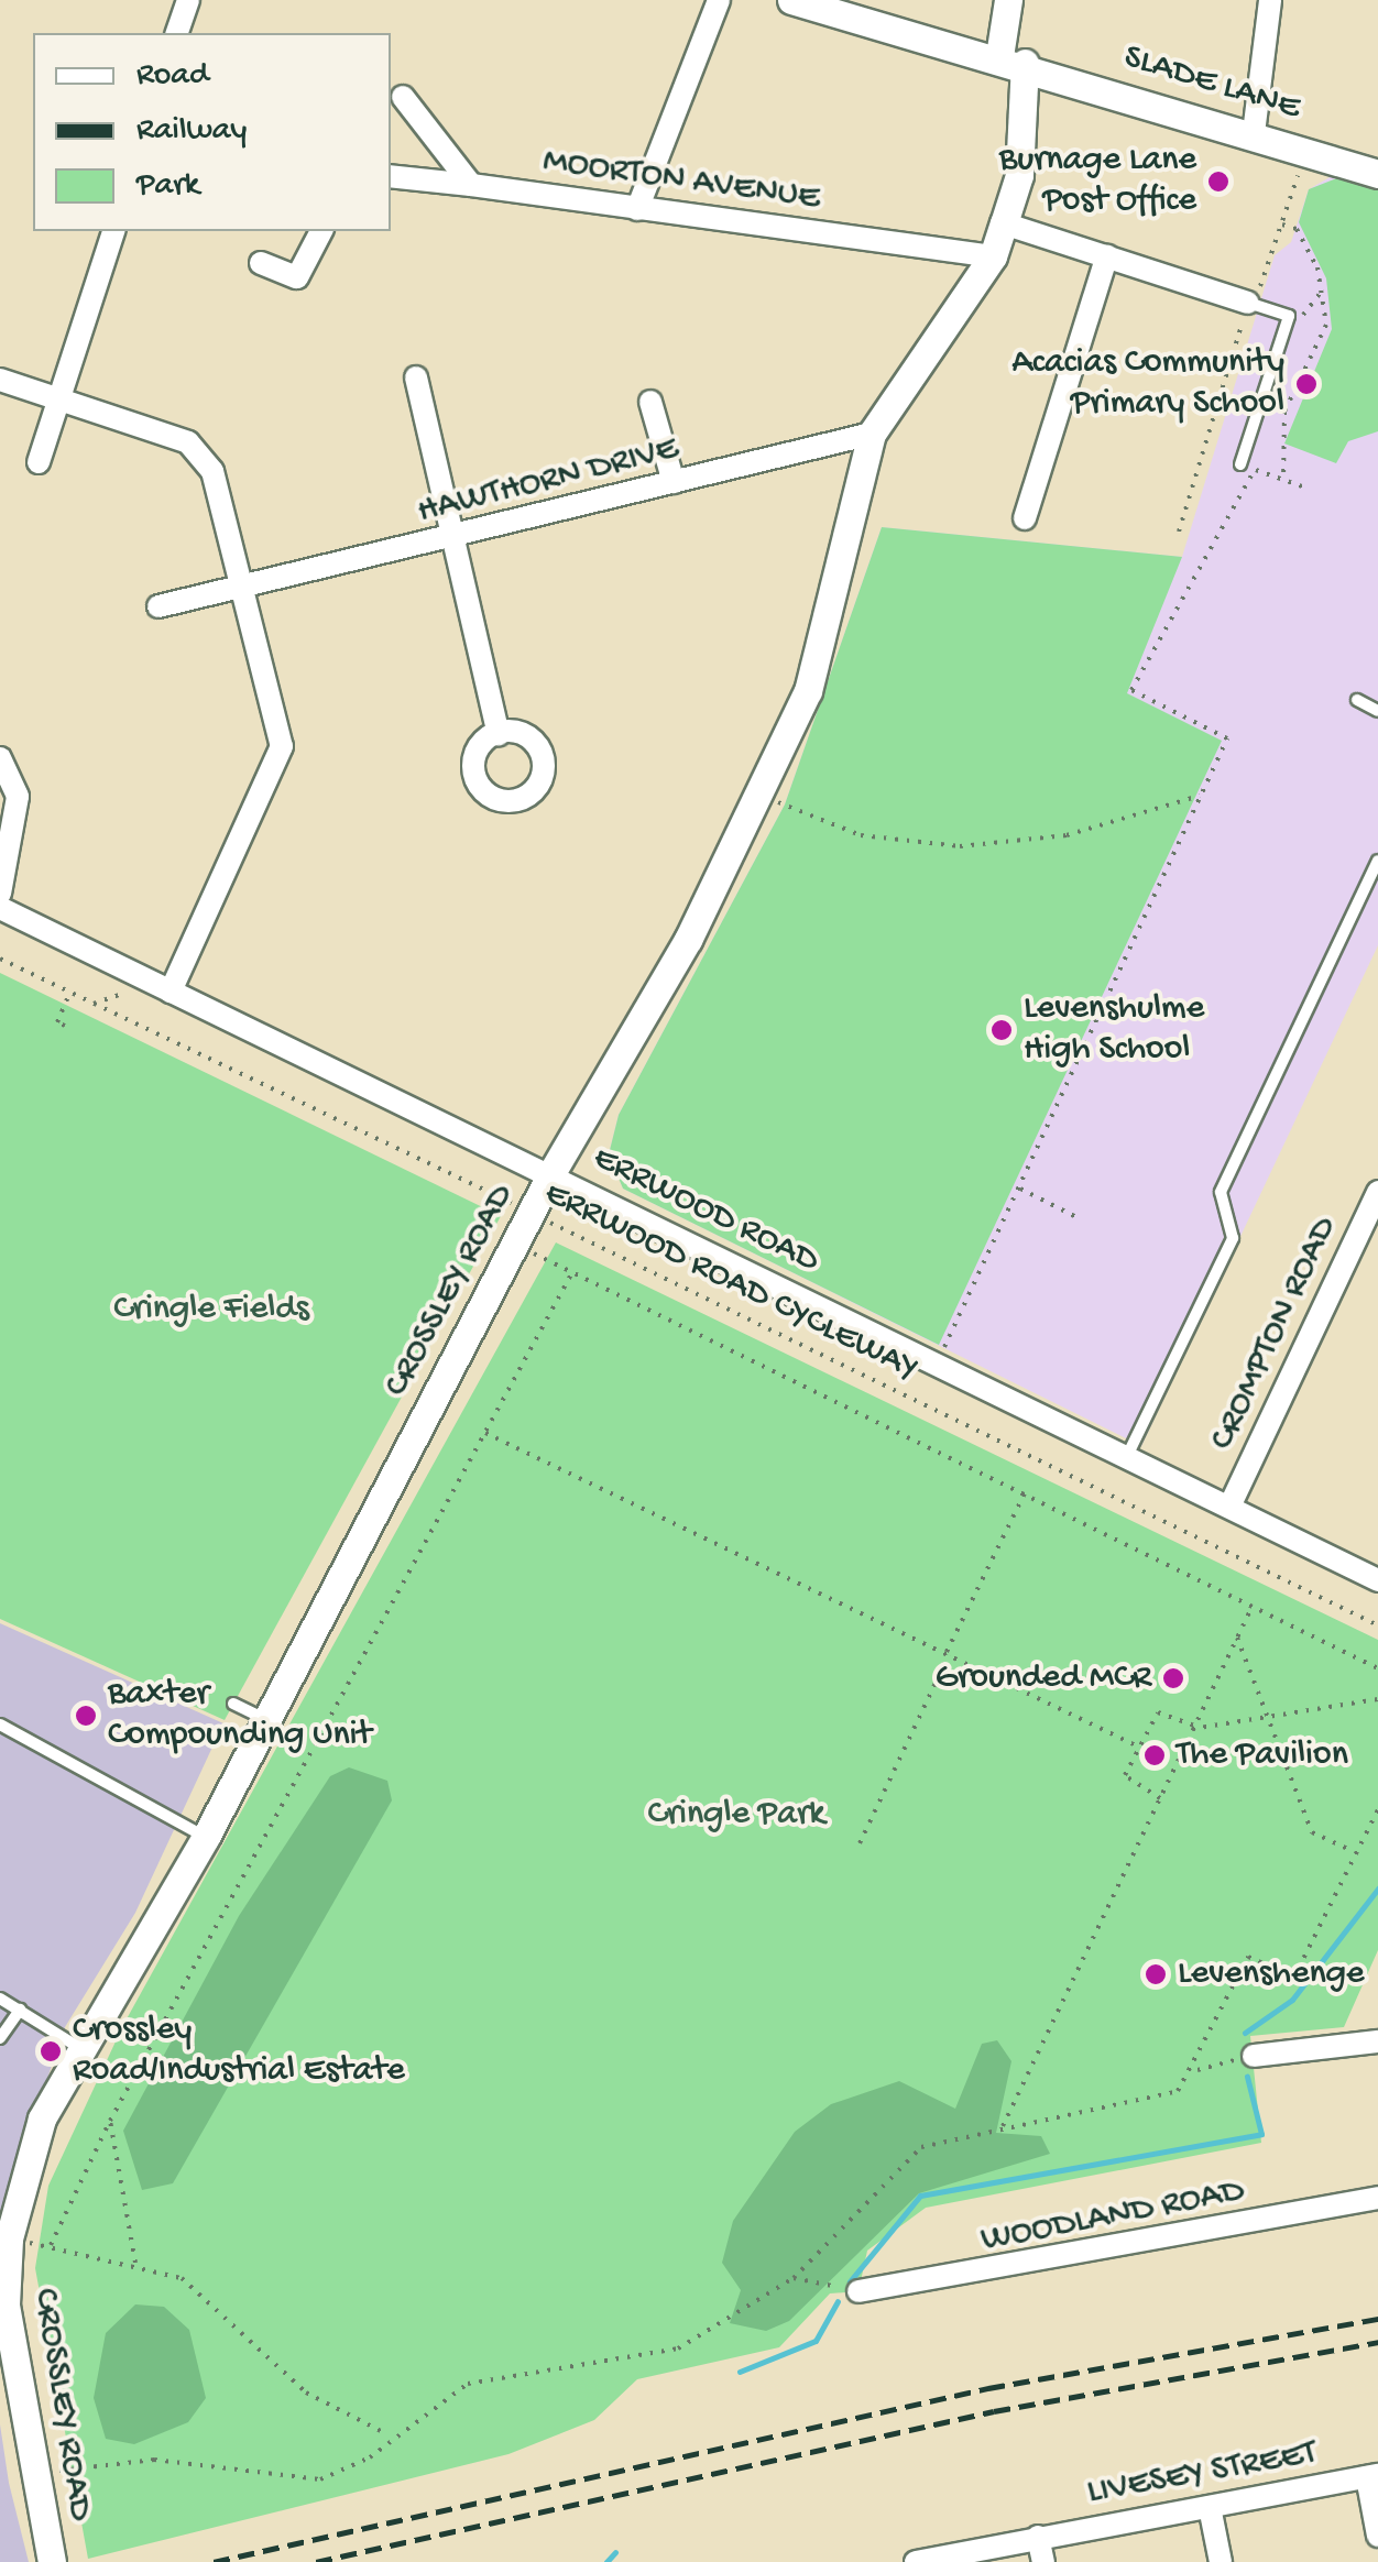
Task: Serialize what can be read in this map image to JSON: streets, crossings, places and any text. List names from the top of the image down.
{
  "streets": {
    "street": [
      "SLADE LANE",
      "MOORTON AVENUE",
      "HAWTHORN DRIVE",
      "ERRWOOD ROAD",
      "CROSSLEY ROAD",
      "CROMPTON ROAD",
      "WOODLAND ROAD",
      "LIVESEY STREET"
    ],
    "path": ["ERRWOOD ROAD CYCLEWAY"]
  },
  "crossings": [
    ["SLADE LANE", "CROSSLEY ROAD"],
    ["MOORTON AVENUE", "CROSSLEY ROAD"],
    ["HAWTHORN DRIVE", "CROSSLEY ROAD"],
    ["ERRWOOD ROAD", "CROSSLEY ROAD"],
    ["ERRWOOD ROAD", "CROMPTON ROAD"],
    ["ERRWOOD ROAD CYCLEWAY", "CROSSLEY ROAD"]
  ],
  "parks": ["Cringle Fields", "Cringle Park"],
  "places": [
    "Burnage Lane Post Office",
    "Acacias Community Primary School",
    "Levenshulme High School",
    "Grounded MCR",
    "Baxter Compounding Unit",
    "The Pavilion",
    "Levenshenge",
    "Crossley Road/Industrial Estate"
  ],
  "legend": ["Road", "Railway", "Park"]
}
